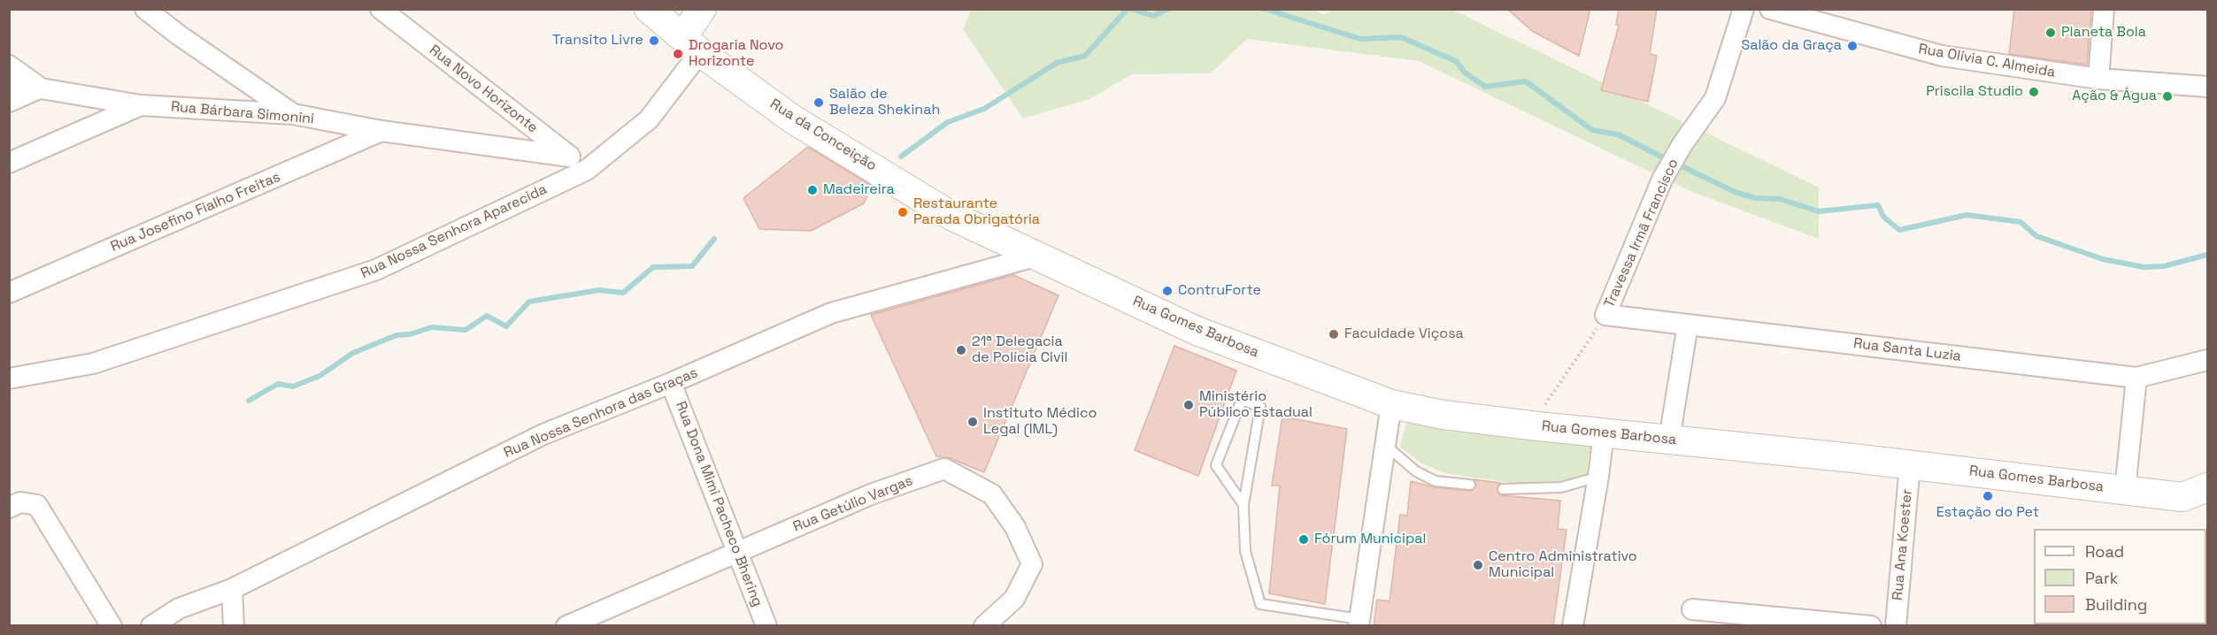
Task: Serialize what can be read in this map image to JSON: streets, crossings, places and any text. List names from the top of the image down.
{
  "streets": {
    "street": [
      "Rua Olívia C. Almeida",
      "Rua Novo Horizonte",
      "Rua Bárbara Simonini",
      "Rua da Conceição",
      "Rua Josefino Fialho Freitas",
      "Rua Nossa Senhora Aparecida",
      "Travessa Irmã Francisco",
      "Rua Gomes Barbosa",
      "Rua Santa Luzia",
      "Rua Nossa Senhora das Graças",
      "Rua Dona Mimi Pacheco Bhering",
      "Rua Getúlio Vargas",
      "Rua Ana Koester"
    ]
  },
  "crossings": [
    ["Rua Novo Horizonte", "Rua Bárbara Simonini"],
    ["Rua Novo Horizonte", "Rua Nossa Senhora Aparecida"],
    ["Rua Bárbara Simonini", "Rua Josefino Fialho Freitas"],
    ["Rua da Conceição", "Rua Nossa Senhora Aparecida"],
    ["Rua da Conceição", "Rua Gomes Barbosa"],
    ["Rua da Conceição", "Rua Nossa Senhora das Graças"],
    ["Travessa Irmã Francisco", "Rua Santa Luzia"],
    ["Rua Gomes Barbosa", "Rua Nossa Senhora das Graças"],
    ["Rua Gomes Barbosa", "Rua Ana Koester"],
    ["Rua Nossa Senhora das Graças", "Rua Dona Mimi Pacheco Bhering"],
    ["Rua Dona Mimi Pacheco Bhering", "Rua Getúlio Vargas"]
  ],
  "places": [
    "Planeta Bola",
    "Transito Livre",
    "Salão da Graça",
    "Drogaria Novo Horizonte",
    "Priscila Studio",
    "Ação & Água",
    "Salão de Beleza Shekinah",
    "Madeireira",
    "Restaurante Parada Obrigatória",
    "ContruForte",
    "Faculdade Viçosa",
    "21ª Delegacia de Polícia Civil",
    "Ministério Público Estadual",
    "Instituto Médico Legal (IML)",
    "Estação do Pet",
    "Fórum Municipal",
    "Centro Administrativo Municipal"
  ],
  "legend": ["Road", "Park", "Building"]
}
